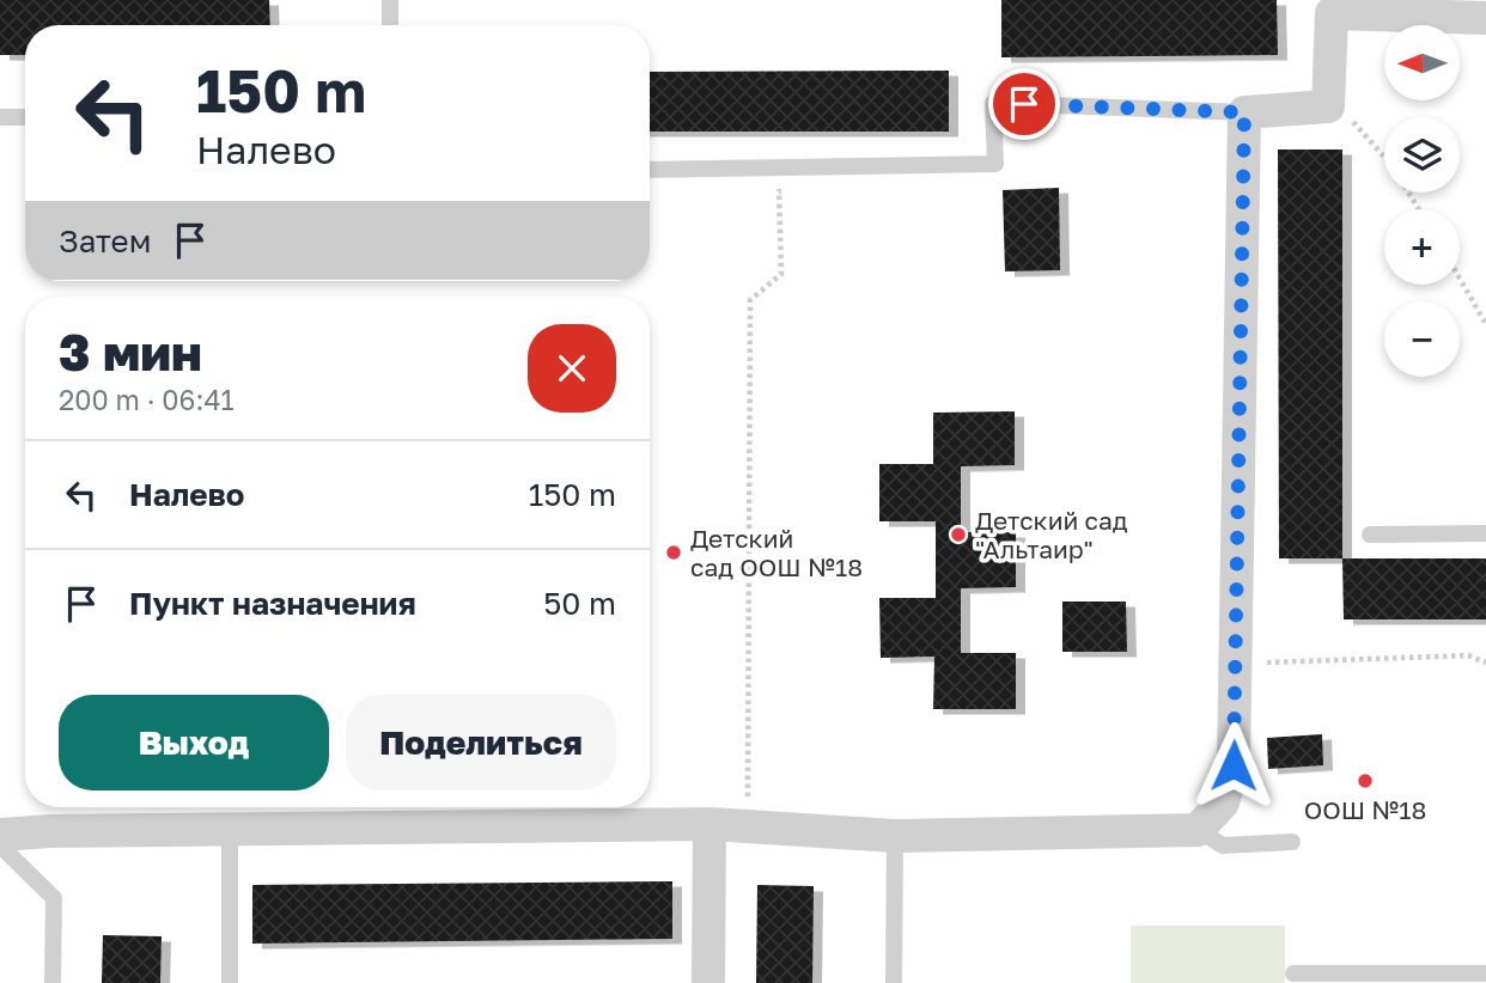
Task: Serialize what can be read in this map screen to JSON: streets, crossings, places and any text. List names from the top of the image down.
{
  "places": ["Детский сад \"Альтаир\"", "Детский сад ООШ №18", "ООШ №18"],
  "north": "left",
  "page": {
    "map_buttons": ["+", "−"],
    "turn": ["150 m", "Налево"],
    "then": "Затем",
    "heading": ["3 мин", "200 m · 06:41"],
    "list": [
      {
        "name": "Налево",
        "value": "150 m"
      },
      {
        "name": "Пункт назначения",
        "value": "50 m"
      }
    ],
    "buttons": ["Выход", "Поделиться"]
  }
}
